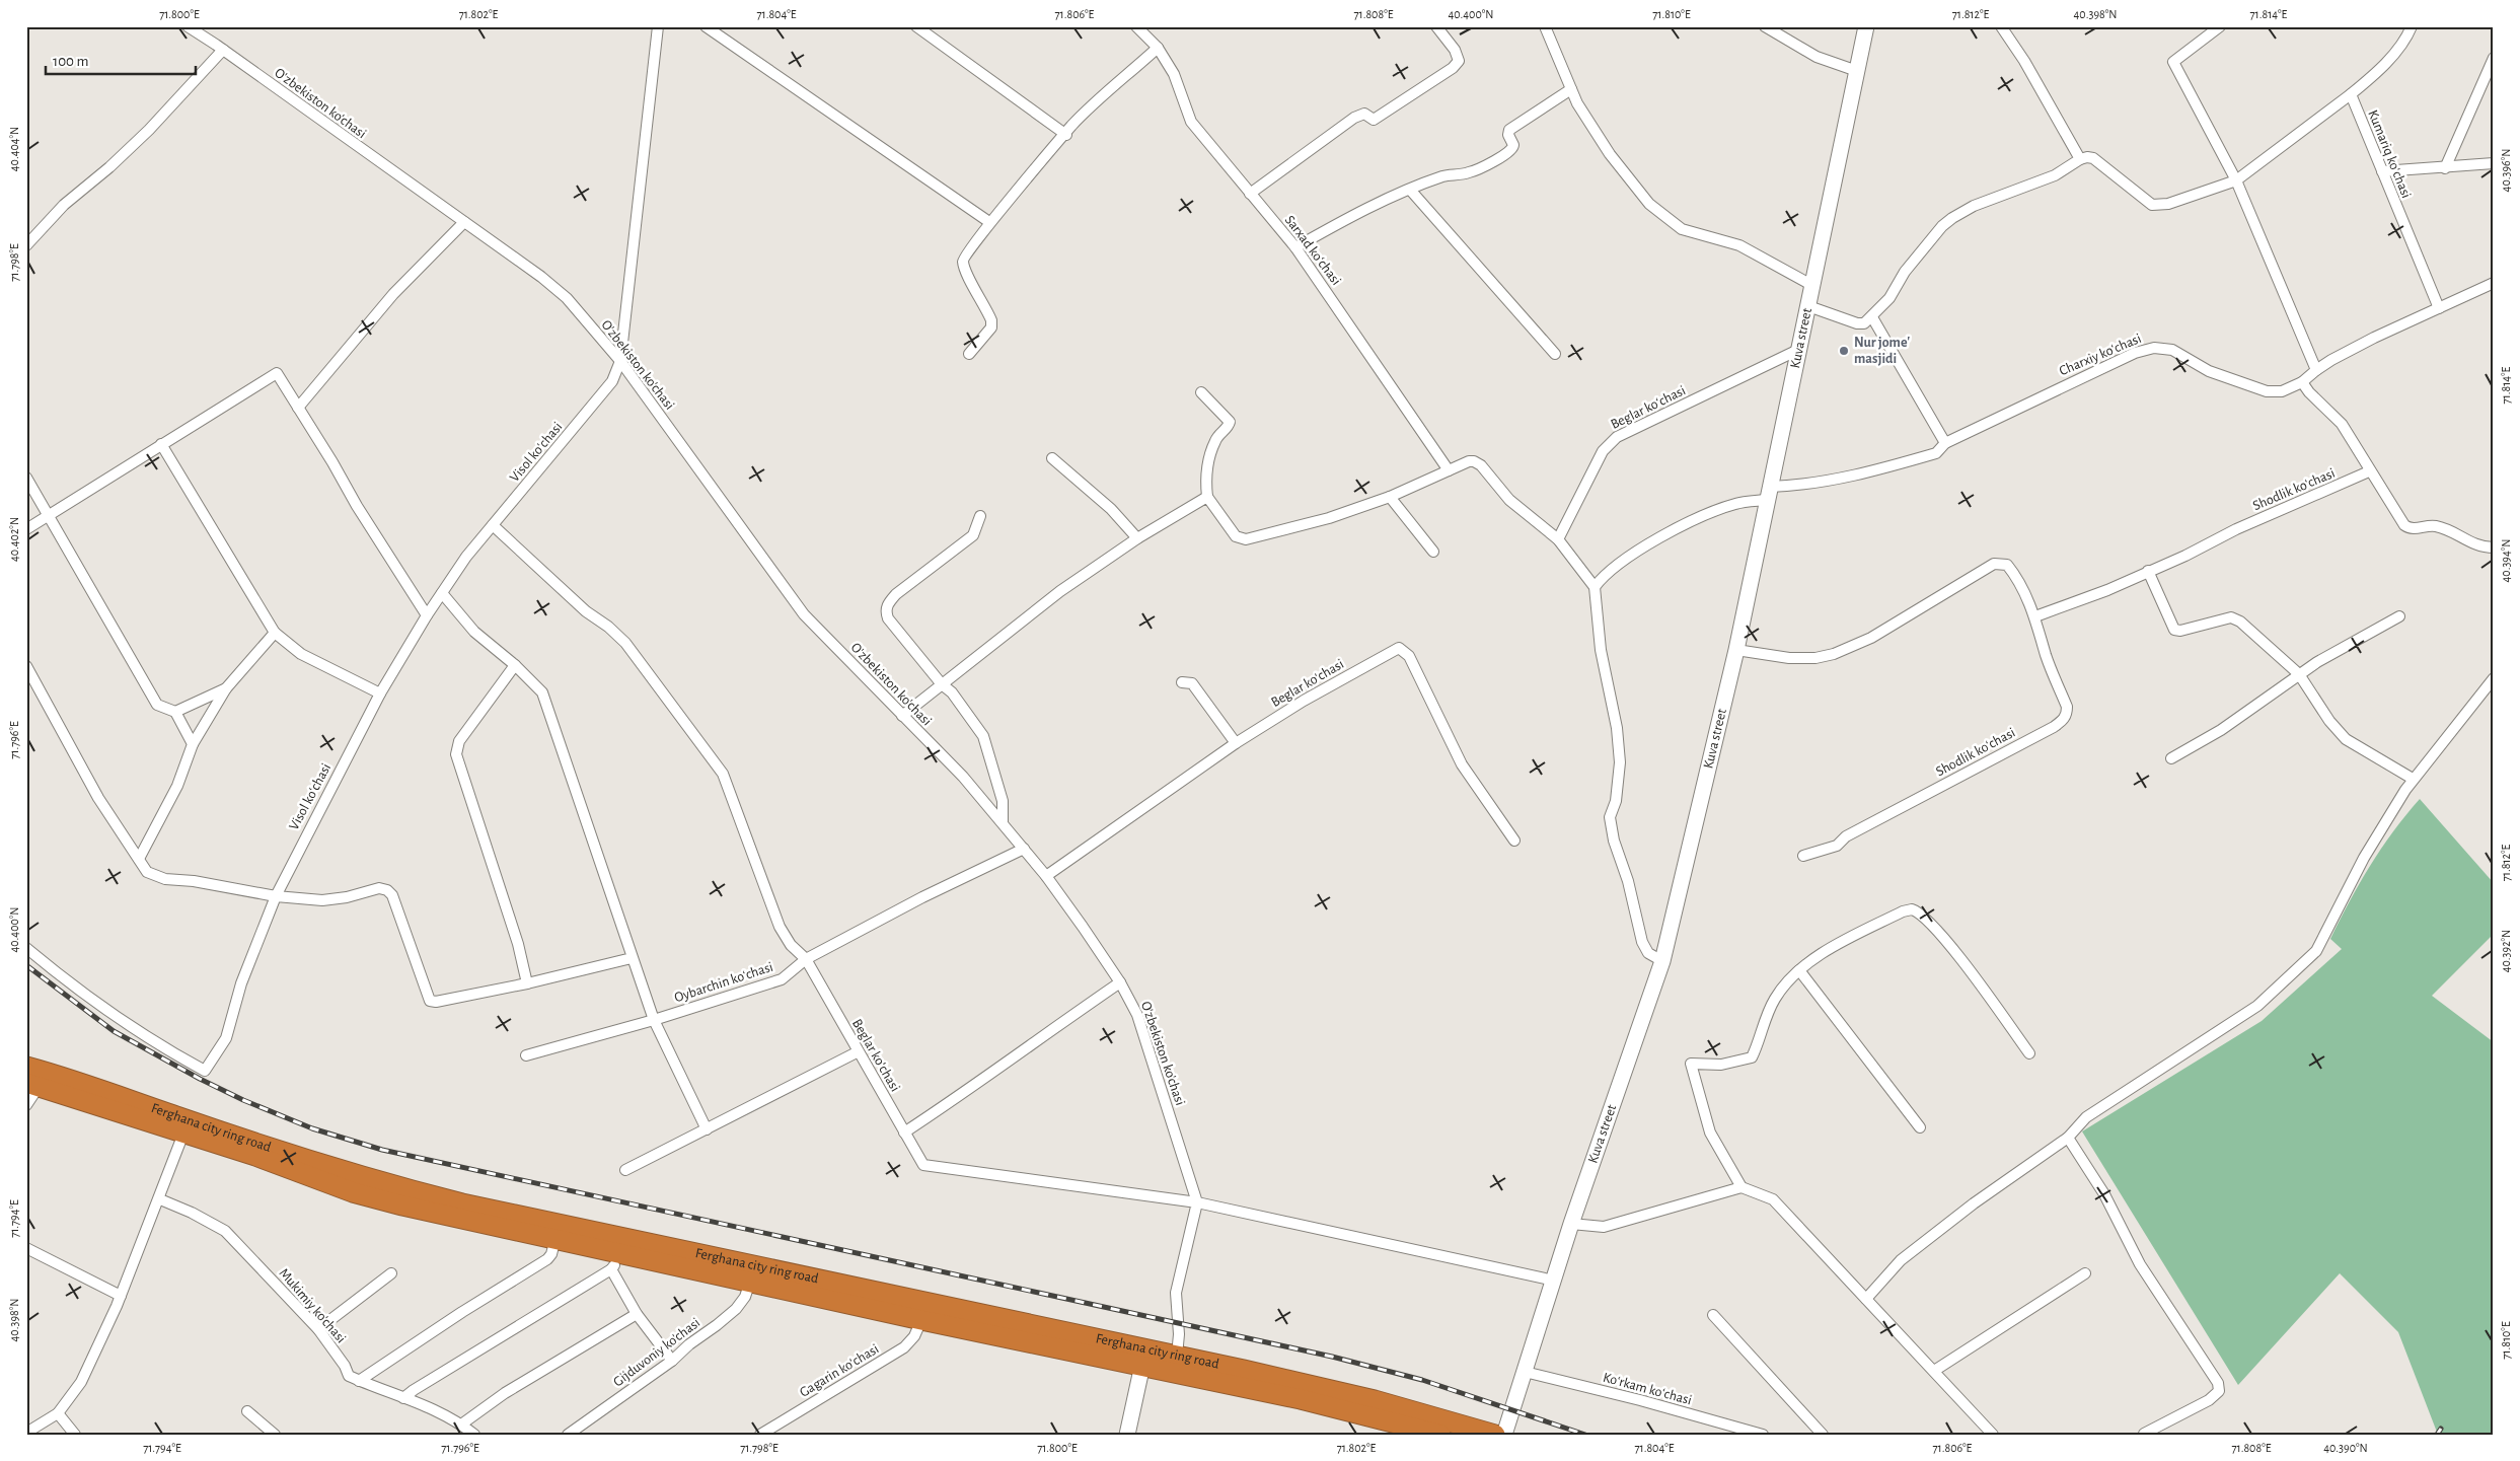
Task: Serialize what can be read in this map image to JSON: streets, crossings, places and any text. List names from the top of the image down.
{
  "streets": {
    "highway": ["Ferghana city ring road"],
    "main road": ["Kuva street"],
    "street": [
      "O'zbekiston ko'chasi",
      "Kumariq koʻchasi",
      "Sarxad koʻchasi",
      "Charxiy koʻchasi",
      "Beglar koʻchasi",
      "Visol koʻchasi",
      "Shodlik koʻchasi",
      "Oybarchin koʻchasi",
      "Mukimiy ko'chasi",
      "Gijduvoniy ko'chasi",
      "Gagarin koʻchasi",
      "Koʻrkam koʻchasi"
    ]
  },
  "crossings": [
    ["O'zbekiston ko'chasi", "Beglar koʻchasi"],
    ["O'zbekiston ko'chasi", "Visol koʻchasi"],
    ["O'zbekiston ko'chasi", "Oybarchin koʻchasi"],
    ["Kumariq koʻchasi", "Charxiy koʻchasi"],
    ["Kuva street", "Charxiy koʻchasi"],
    ["Kuva street", "Beglar koʻchasi"],
    ["Kuva street", "Shodlik koʻchasi"],
    ["Kuva street", "Koʻrkam koʻchasi"],
    ["Beglar koʻchasi", "Visol koʻchasi"],
    ["Beglar koʻchasi", "Oybarchin koʻchasi"],
    ["Ferghana city ring road", "Gijduvoniy ko'chasi"],
    ["Ferghana city ring road", "Gagarin koʻchasi"]
  ],
  "places": ["Nur jome' masjidi"],
  "scale_bar": "100 m",
  "coordinates": [
    "71.800°E",
    "71.802°E",
    "71.804°E",
    "71.806°E",
    "71.808°E",
    "40.400°N",
    "71.810°E",
    "71.812°E",
    "40.398°N",
    "71.814°E",
    "40.404°N",
    "40.396°N",
    "71.798°E",
    "40.402°N",
    "40.394°N",
    "71.796°E",
    "40.392°N",
    "71.794°E",
    "40.390°N"
  ]
}
